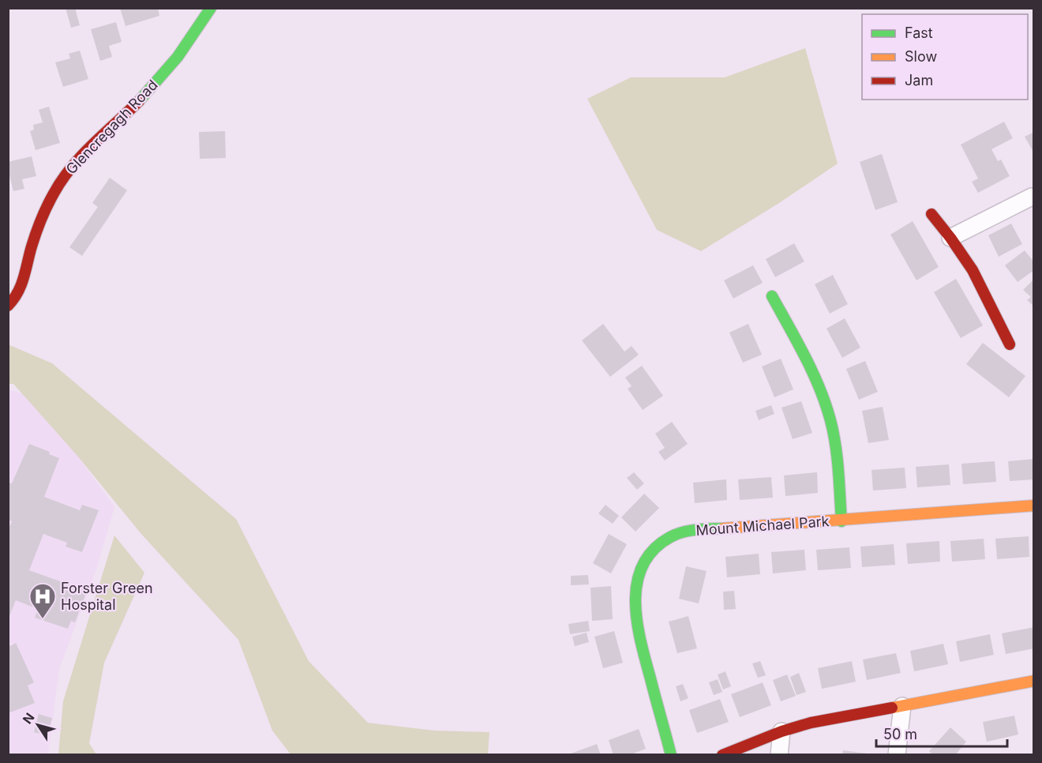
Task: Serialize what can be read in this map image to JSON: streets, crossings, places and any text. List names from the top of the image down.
{
  "streets": {
    "street": ["Glencregagh Road", "Mount Michael Park"]
  },
  "places": {
    "hospital": ["Forster Green Hospital"]
  },
  "legend": ["Fast", "Slow", "Jam"],
  "scale_bar": "50 m",
  "north": "top left"
}
